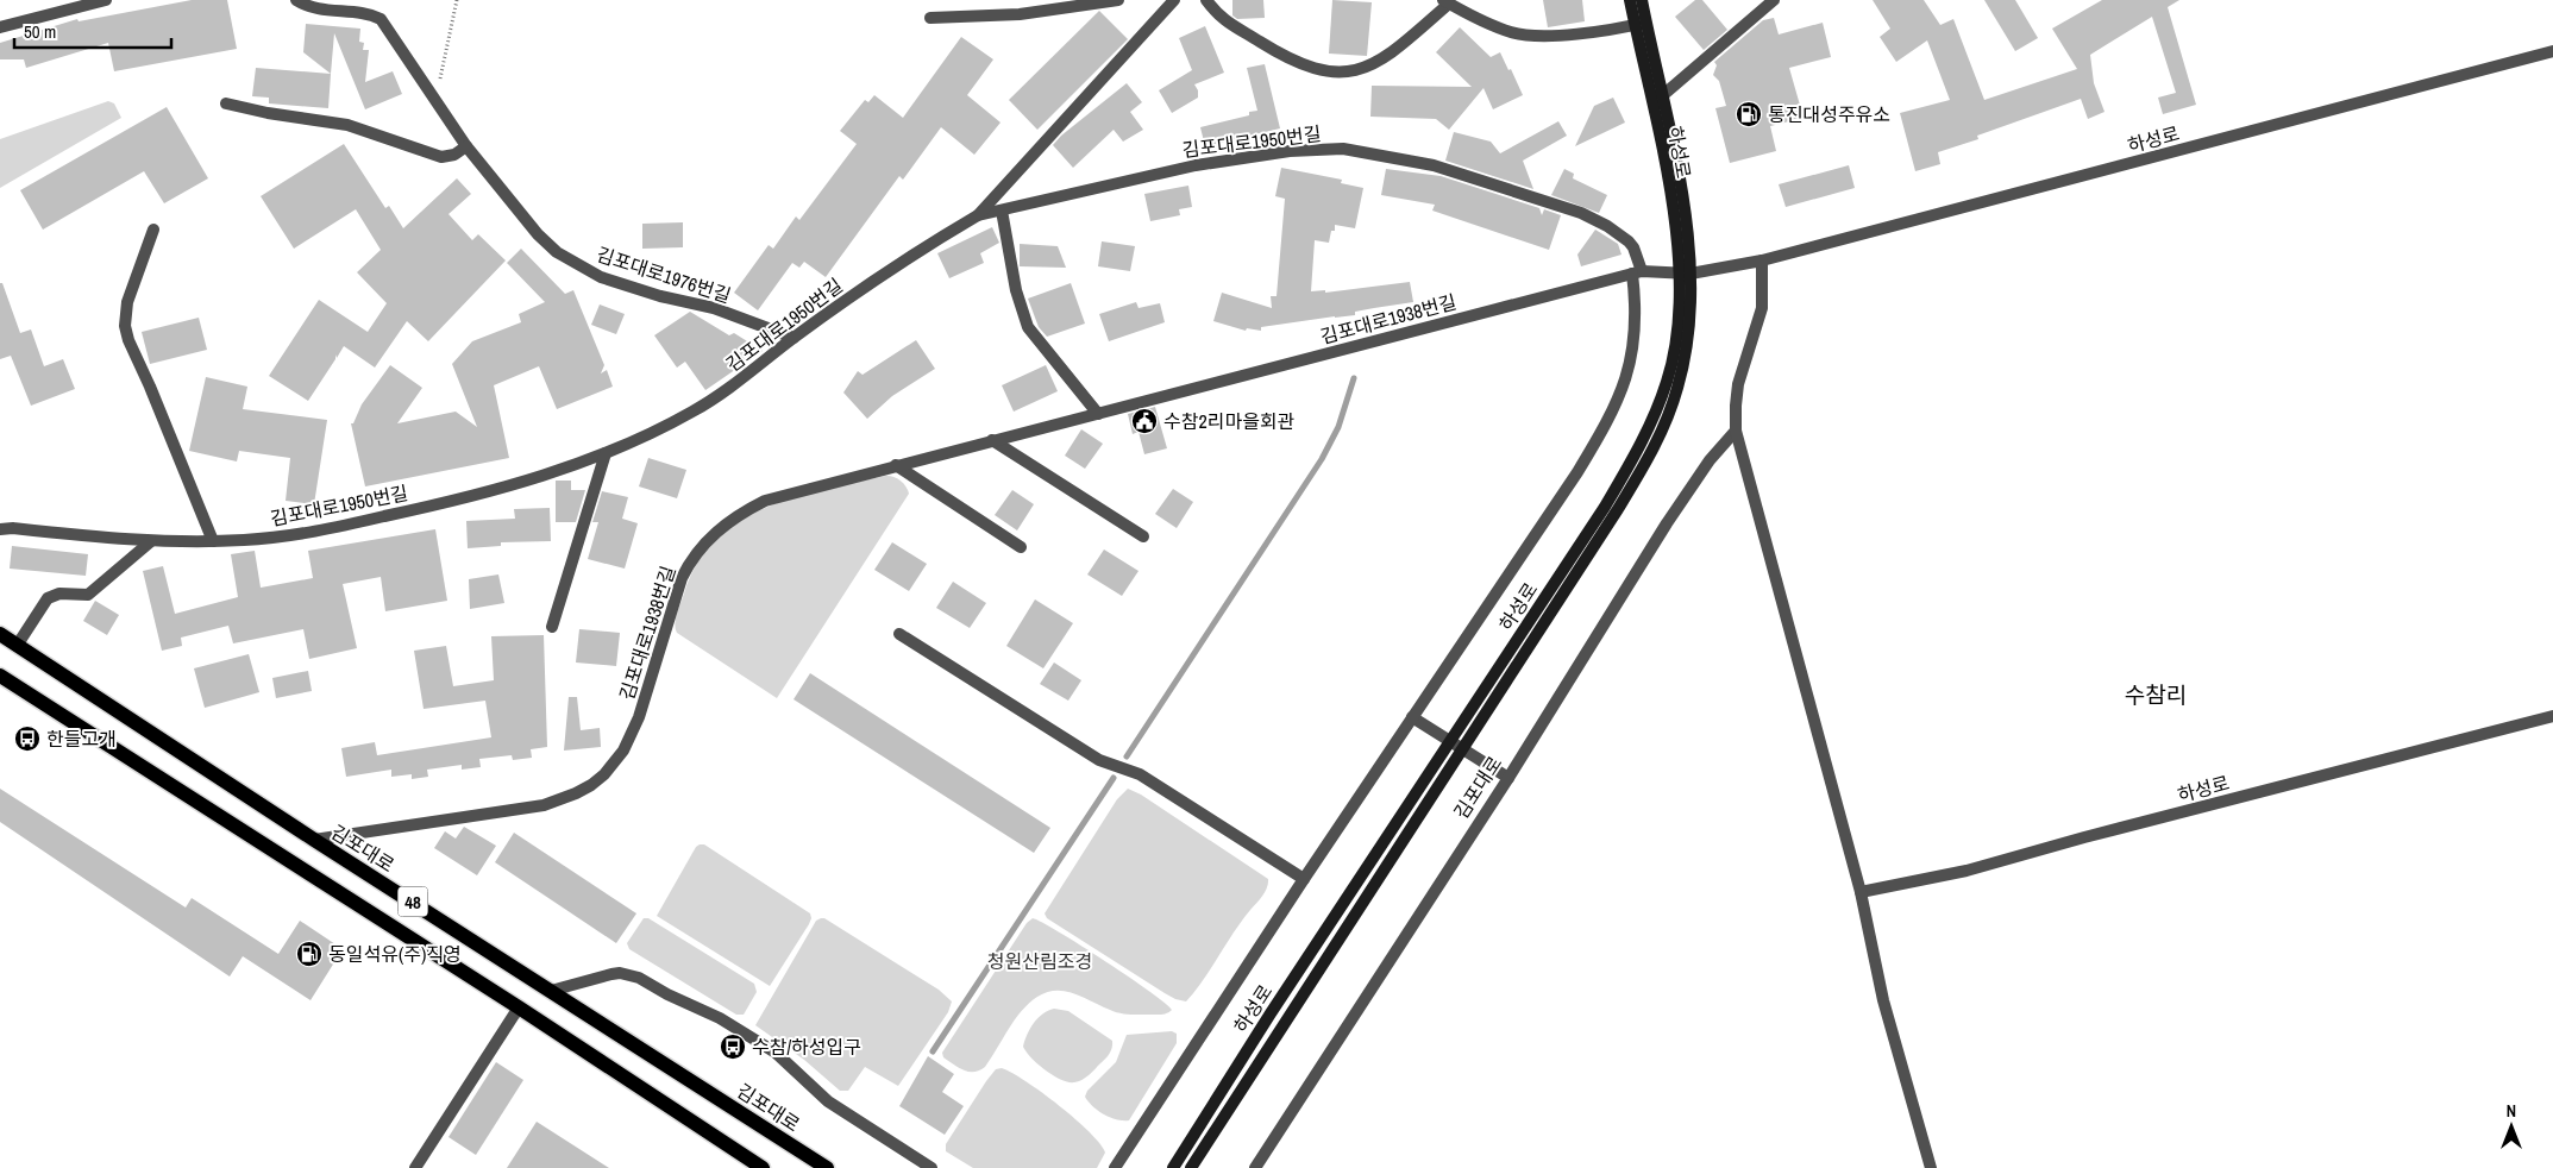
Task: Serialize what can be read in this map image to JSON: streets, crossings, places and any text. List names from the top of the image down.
{
  "streets": {
    "main road": ["김포대로", "48"],
    "street": [
      "하성로",
      "김포대로1950번길",
      "김포대로1976번길",
      "김포대로1938번길"
    ]
  },
  "crossings": [
    ["하성로", "김포대로1938번길"],
    ["김포대로1950번길", "김포대로1976번길"],
    ["김포대로1950번길", "김포대로1938번길"],
    ["김포대로1938번길", "김포대로"]
  ],
  "districts": ["수참리"],
  "parks": ["청원산림조경"],
  "places": {
    "fuel station": ["통진대성주유소", "동일석유(주)직영"],
    "public building": ["수참2리마을회관"],
    "bus stop": ["한들고개", "수참/하성입구"]
  },
  "scale_bar": "50 m",
  "north": "top"
}
